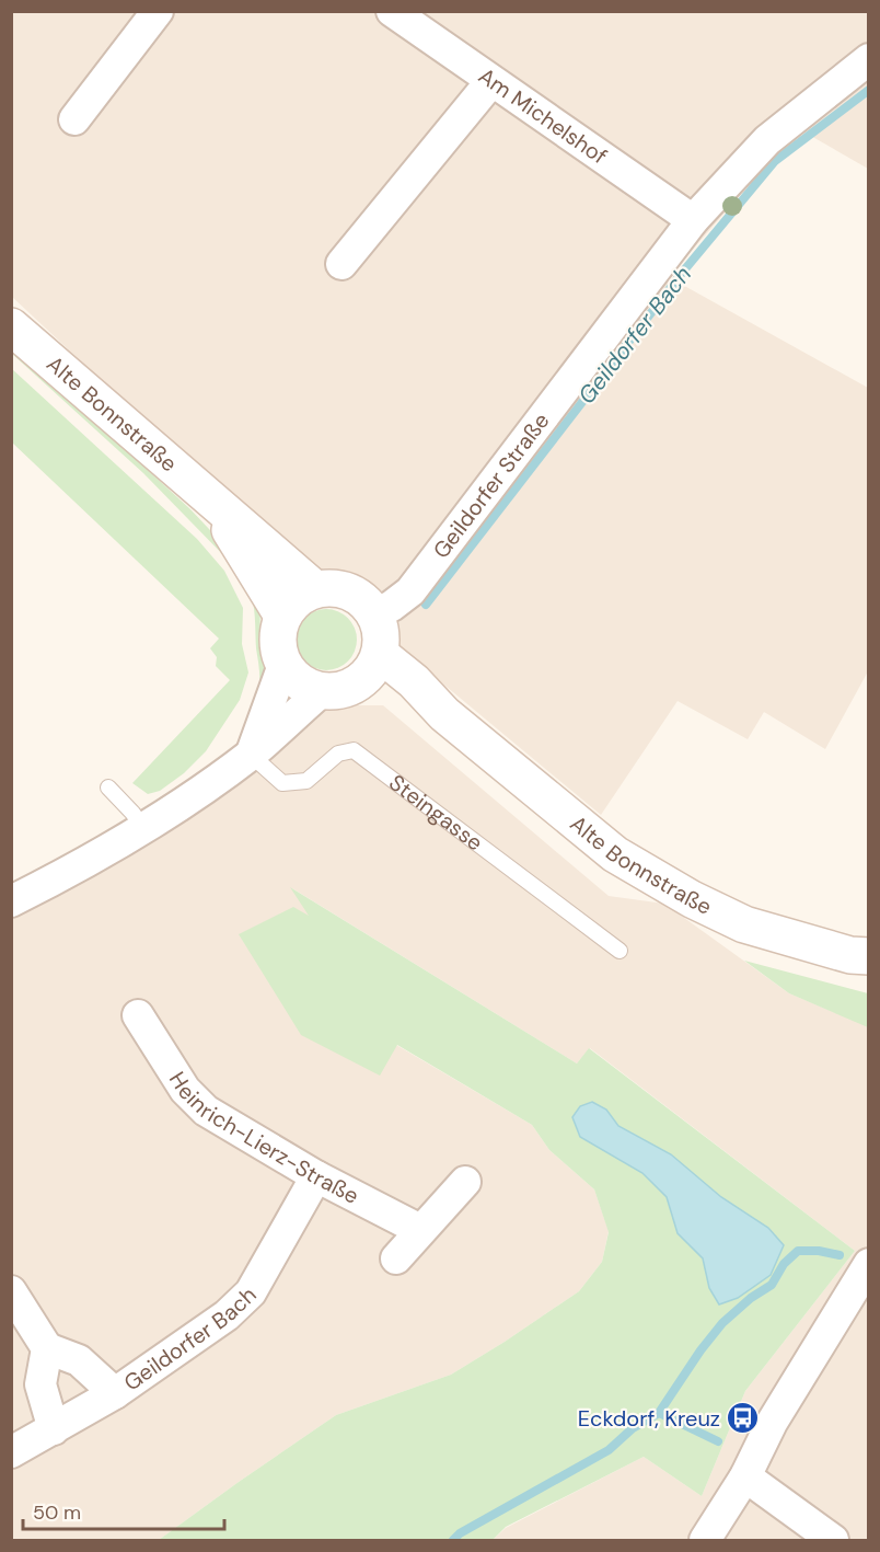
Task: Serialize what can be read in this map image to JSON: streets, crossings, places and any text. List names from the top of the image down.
{
  "streets": {
    "main road": ["Alte Bonnstraße"],
    "street": [
      "Am Michelshof",
      "Geildorfer Straße",
      "Heinrich-Lierz-Straße",
      "Geildorfer Bach"
    ],
    "lane": ["Steingasse"]
  },
  "crossings": [
    ["Am Michelshof", "Geildorfer Straße"],
    ["Alte Bonnstraße", "Geildorfer Straße"],
    ["Heinrich-Lierz-Straße", "Geildorfer Bach"]
  ],
  "water": ["Geildorfer Bach"],
  "places": {
    "bus stop": ["Eckdorf, Kreuz"]
  },
  "scale_bar": "50 m"
}
